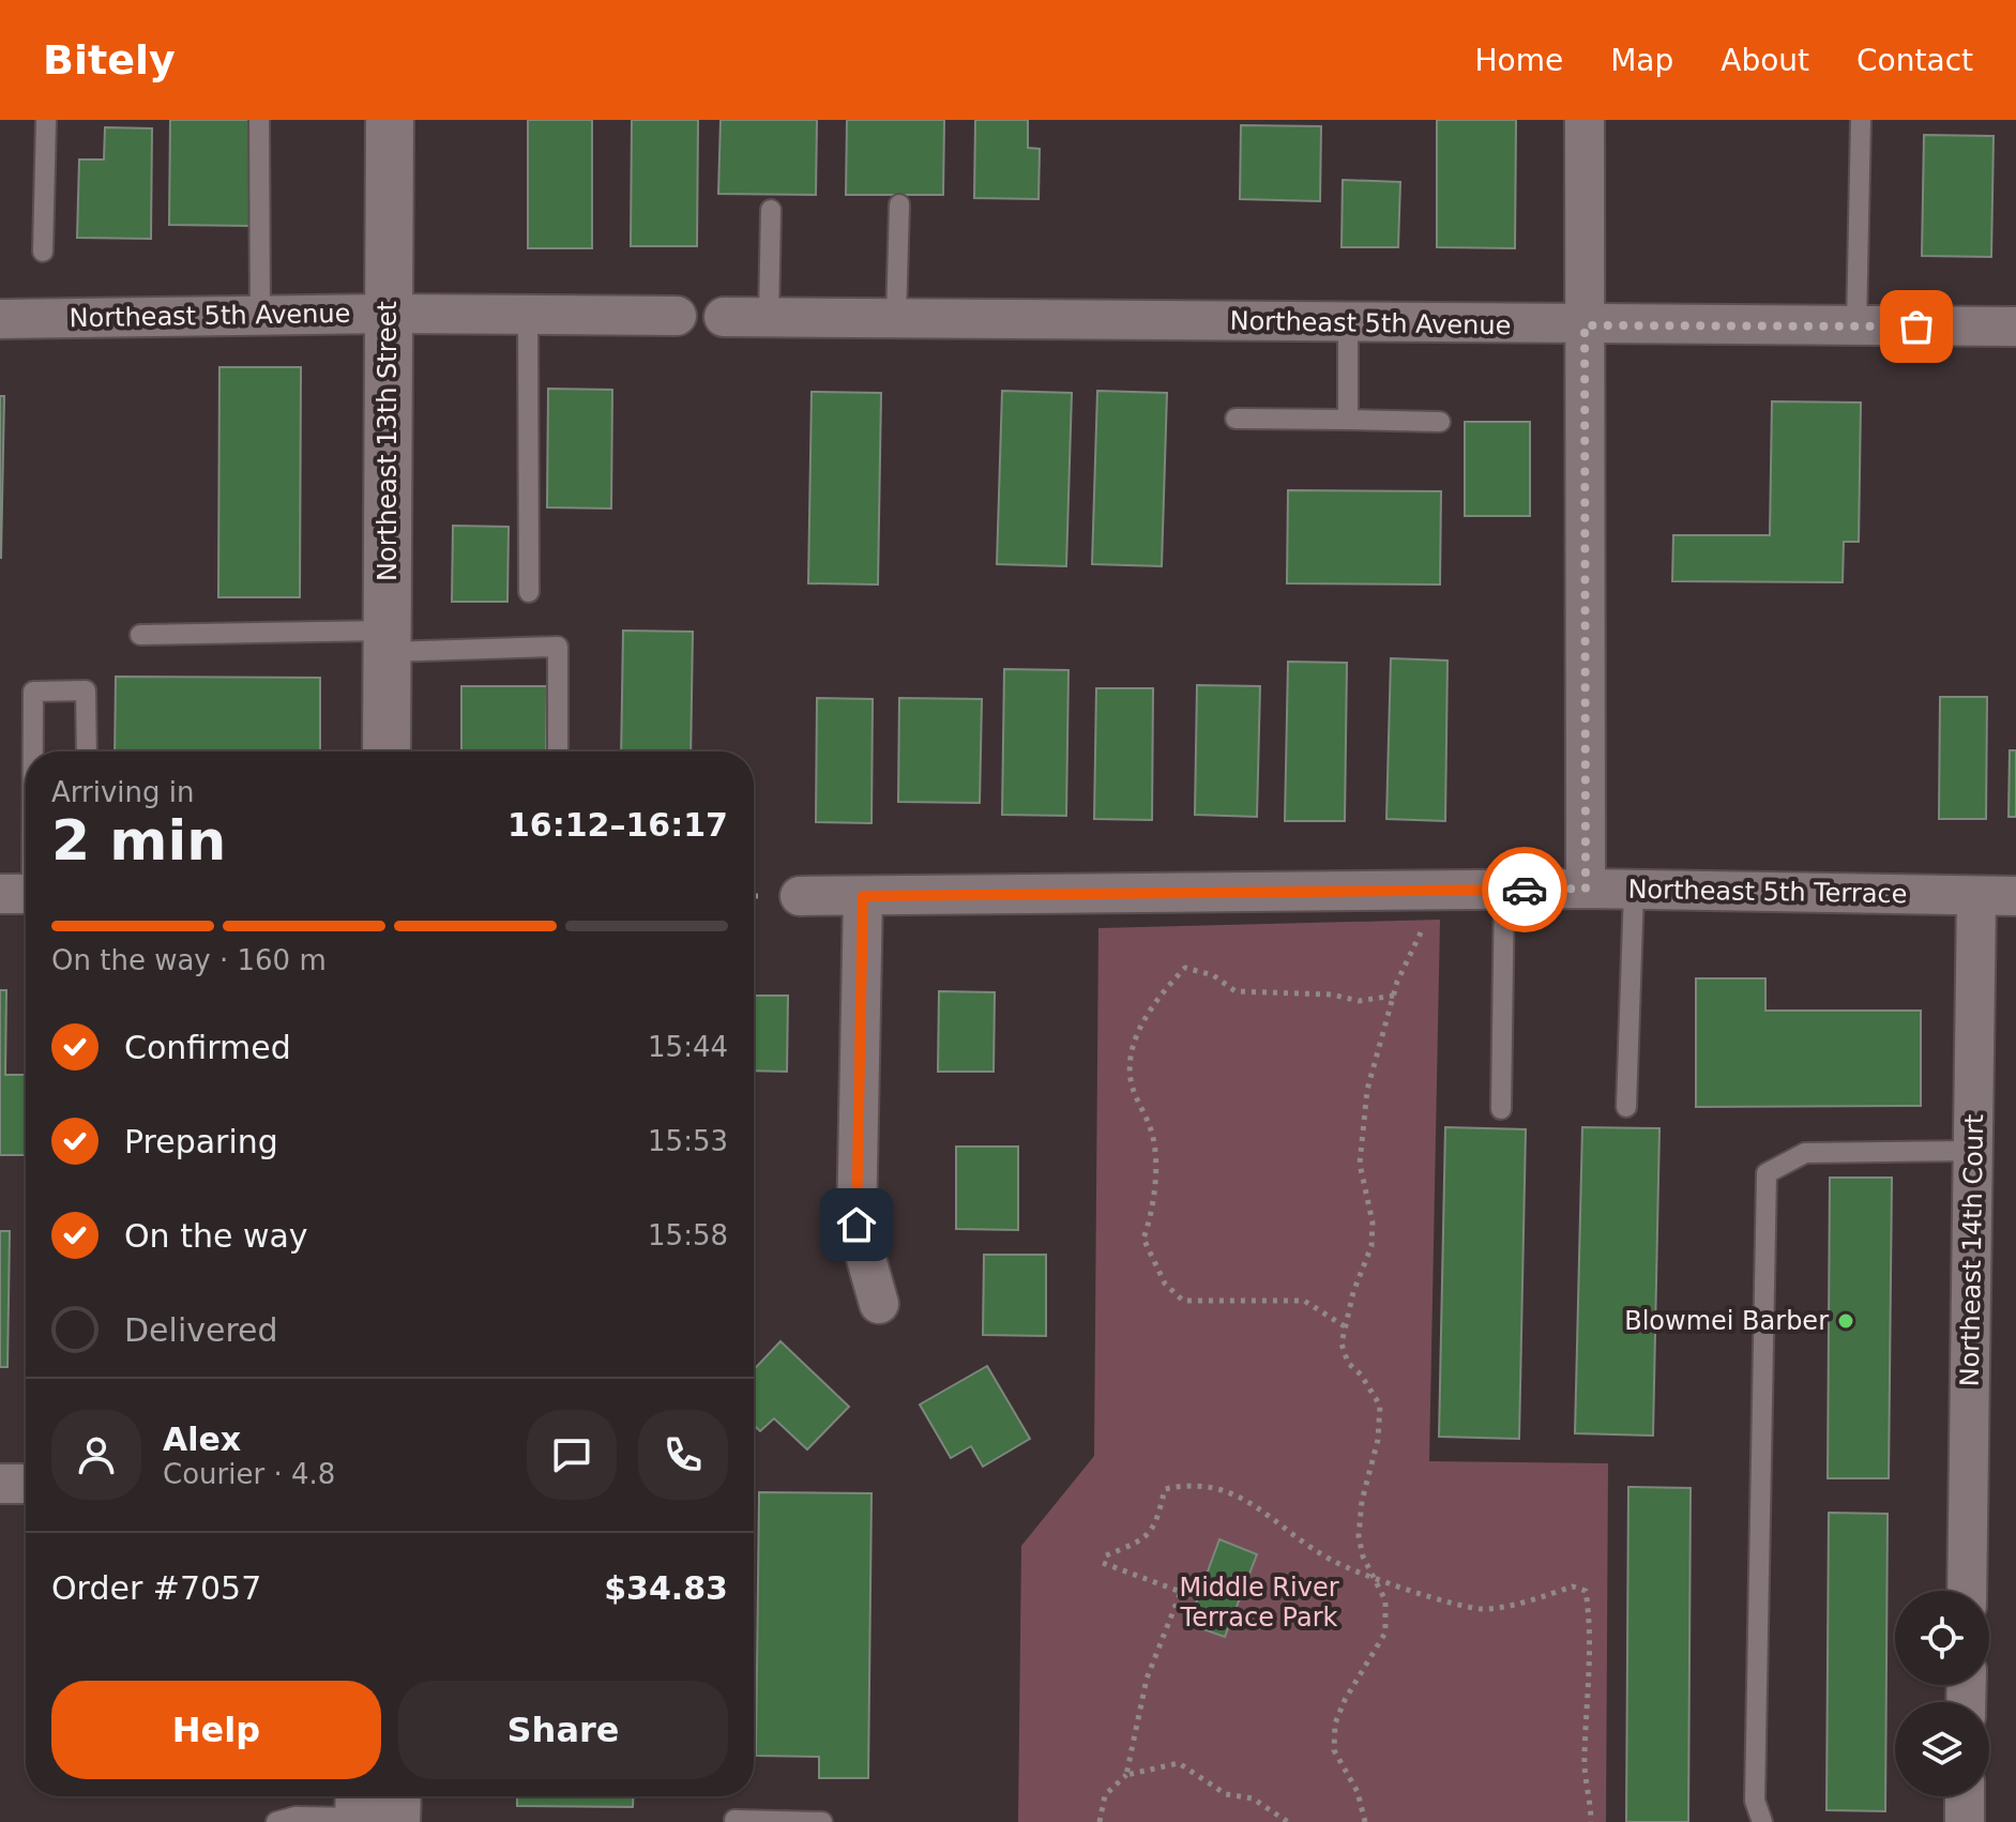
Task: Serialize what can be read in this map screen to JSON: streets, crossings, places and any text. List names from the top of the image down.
{
  "streets": {
    "street": [
      "Northeast 5th Avenue",
      "Northeast 13th Street",
      "Northeast 5th Terrace",
      "Northeast 14th Court"
    ]
  },
  "crossings": [
    ["Northeast 5th Avenue", "Northeast 13th Street"],
    ["Northeast 5th Terrace", "Northeast 14th Court"]
  ],
  "parks": ["Middle River Terrace Park"],
  "places": ["Blowmei Barber"],
  "page": {
    "header": "Bitely",
    "nav": [
      "Home",
      "Map",
      "About",
      "Contact"
    ],
    "heading": ["2 min", "Arriving in", "16:12–16:17"],
    "panel": [
      "Alex",
      "Courier · 4.8",
      "Order #7057",
      "$34.83"
    ],
    "bar": "On the way · 160 m",
    "list": [
      ["Confirmed", "15:44"],
      ["Preparing", "15:53"],
      ["On the way", "15:58"],
      "Delivered"
    ],
    "buttons": ["Help", "Share"]
  }
}
